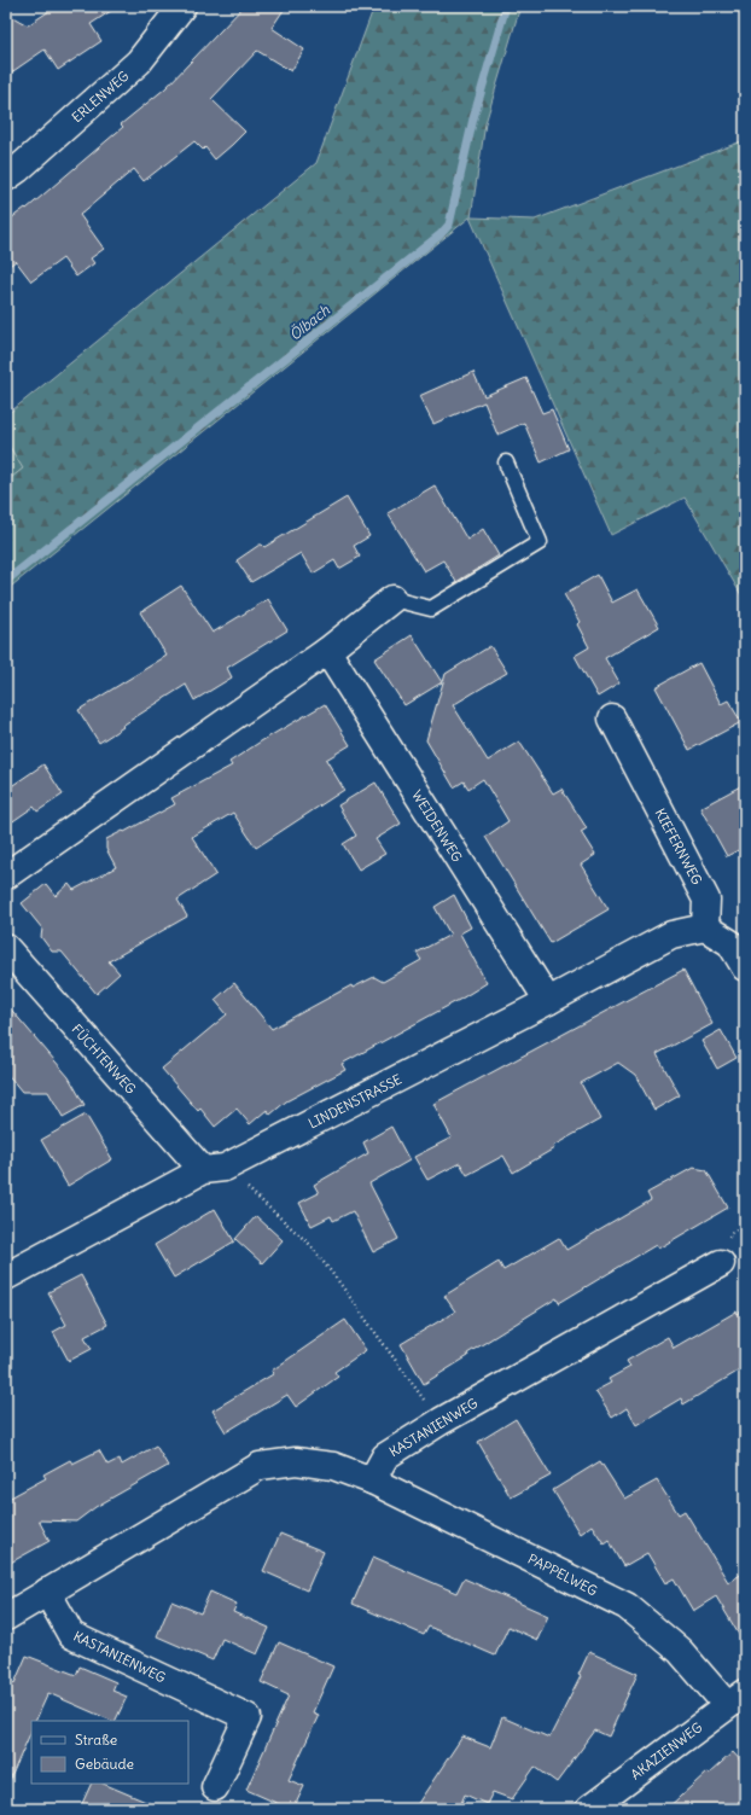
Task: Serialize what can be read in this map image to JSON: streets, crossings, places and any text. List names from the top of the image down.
{
  "streets": {
    "street": [
      "ERLENWEG",
      "WEIDENWEG",
      "KIEFERNWEG",
      "FÜCHTENWEG",
      "LINDENSTRASSE",
      "KASTANIENWEG",
      "PAPPELWEG",
      "AKAZIENWEG"
    ]
  },
  "crossings": [
    ["WEIDENWEG", "LINDENSTRASSE"],
    ["KIEFERNWEG", "LINDENSTRASSE"],
    ["FÜCHTENWEG", "LINDENSTRASSE"],
    ["KASTANIENWEG", "PAPPELWEG"],
    ["PAPPELWEG", "AKAZIENWEG"]
  ],
  "water": ["Ölbach"],
  "legend": ["Straße", "Gebäude"]
}
